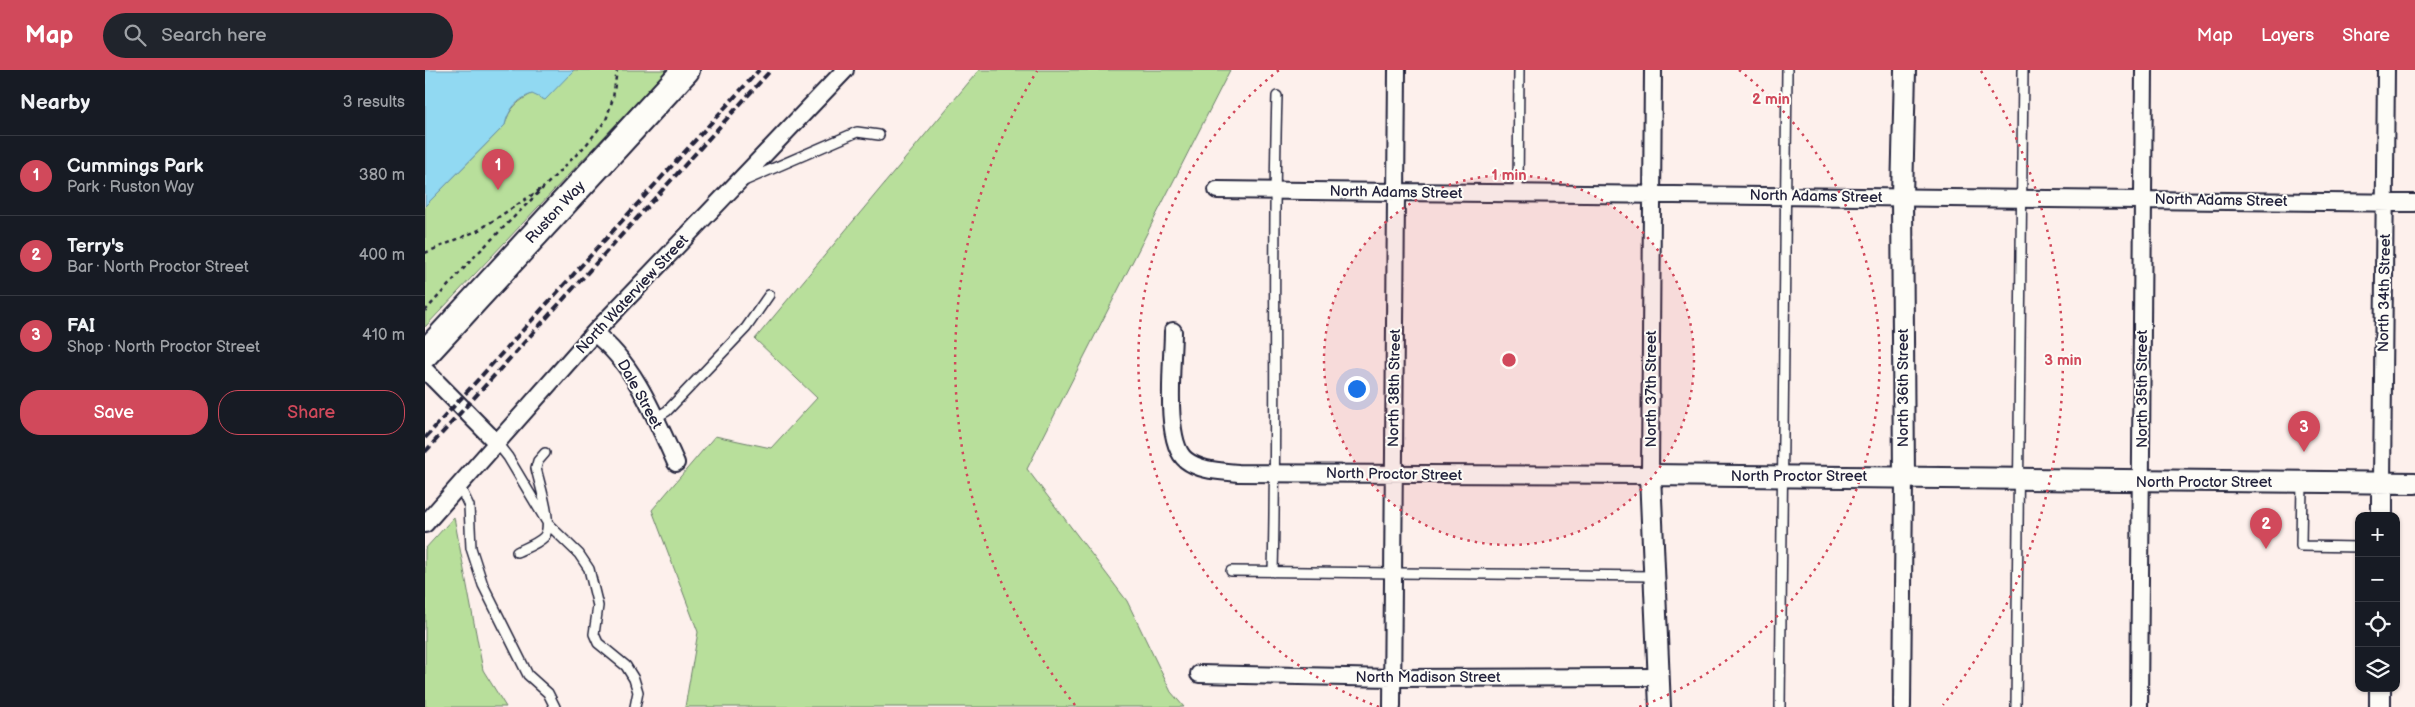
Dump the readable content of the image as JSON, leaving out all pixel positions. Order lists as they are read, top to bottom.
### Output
{
  "streets": {
    "main road": ["Ruston Way"],
    "street": [
      "North Adams Street",
      "North 34th Street",
      "North Waterview Street",
      "North 38th Street",
      "North 36th Street",
      "North 37th Street",
      "North 35th Street",
      "Dale Street",
      "North Proctor Street",
      "North Madison Street"
    ]
  },
  "crossings": [
    ["North Adams Street", "North 34th Street"],
    ["North Adams Street", "North 38th Street"],
    ["North Adams Street", "North 36th Street"],
    ["North Adams Street", "North 37th Street"],
    ["North Adams Street", "North 35th Street"],
    ["North 34th Street", "North Proctor Street"],
    ["North Waterview Street", "Dale Street"],
    ["North 38th Street", "North Proctor Street"],
    ["North 38th Street", "North Madison Street"],
    ["North 36th Street", "North Proctor Street"],
    ["North 37th Street", "North Proctor Street"],
    ["North 37th Street", "North Madison Street"],
    ["North 35th Street", "North Proctor Street"]
  ],
  "page": {
    "header": "Map",
    "search": "Search here",
    "nav": ["Map", "Layers", "Share"],
    "heading": ["Nearby", "3 results"],
    "list": [
      {
        "mark": "1",
        "name": "Cummings Park",
        "note": "Park · Ruston Way",
        "value": "380 m"
      },
      {
        "mark": "2",
        "name": "Terry's",
        "note": "Bar · North Proctor Street",
        "value": "400 m"
      },
      {
        "mark": "3",
        "name": "FAI",
        "note": "Shop · North Proctor Street",
        "value": "410 m"
      }
    ],
    "pins": ["1", "3", "2"],
    "buttons": ["Save", "Share"],
    "map_buttons": ["+", "−"]
  },
  "rings": ["2 min", "1 min", "3 min"]
}
